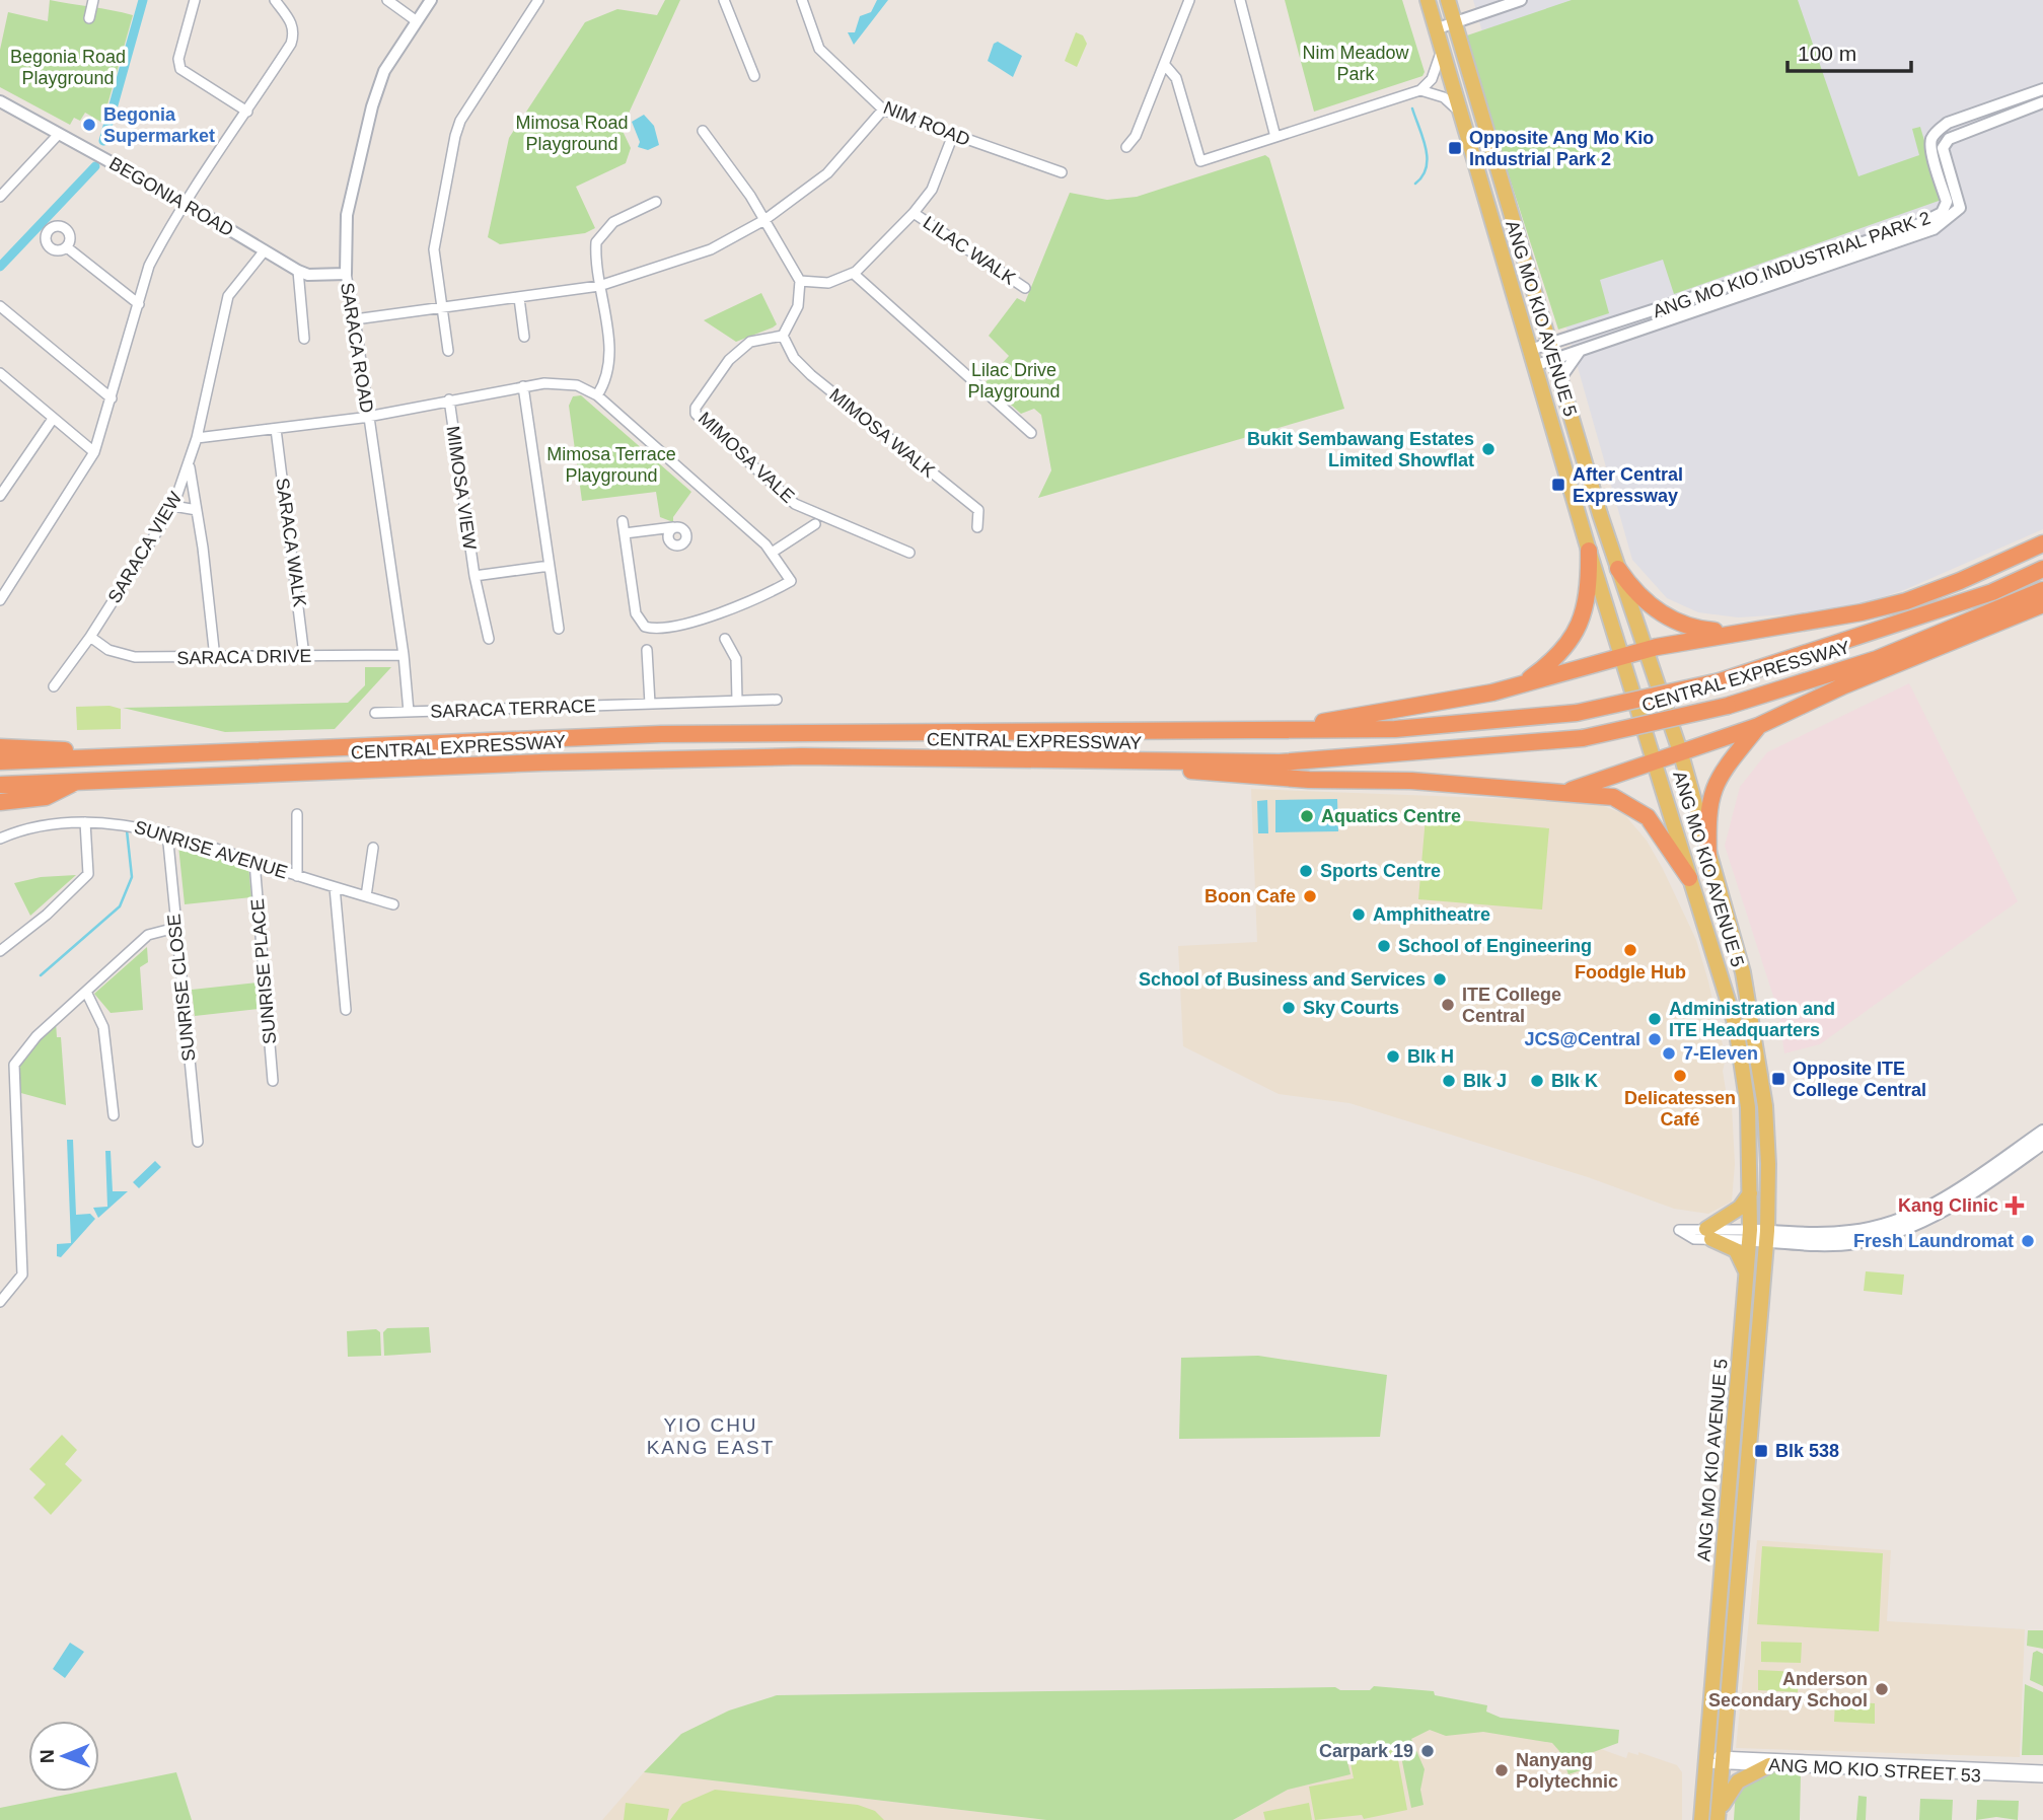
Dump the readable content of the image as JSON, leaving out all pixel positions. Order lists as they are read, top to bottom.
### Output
{
  "streets": {
    "highway": ["CENTRAL EXPRESSWAY"],
    "main road": ["ANG MO KIO AVENUE 5"],
    "street": [
      "NIM ROAD",
      "BEGONIA ROAD",
      "LILAC WALK",
      "ANG MO KIO INDUSTRIAL PARK 2",
      "SARACA ROAD",
      "MIMOSA WALK",
      "MIMOSA VALE",
      "MIMOSA VIEW",
      "SARACA WALK",
      "SARACA VIEW",
      "SARACA DRIVE",
      "SARACA TERRACE",
      "SUNRISE AVENUE",
      "SUNRISE PLACE",
      "SUNRISE CLOSE",
      "ANG MO KIO STREET 53"
    ]
  },
  "crossings": [
    ["BEGONIA ROAD", "SARACA ROAD"],
    ["BEGONIA ROAD", "SARACA VIEW"],
    ["ANG MO KIO INDUSTRIAL PARK 2", "ANG MO KIO AVENUE 5"],
    ["ANG MO KIO AVENUE 5", "ANG MO KIO STREET 53"],
    ["SARACA ROAD", "SARACA DRIVE"],
    ["SARACA ROAD", "SARACA TERRACE"],
    ["MIMOSA WALK", "MIMOSA VALE"],
    ["SARACA WALK", "SARACA DRIVE"],
    ["SARACA VIEW", "SARACA DRIVE"],
    ["SUNRISE AVENUE", "SUNRISE PLACE"],
    ["SUNRISE AVENUE", "SUNRISE CLOSE"]
  ],
  "districts": ["YIO CHU KANG EAST"],
  "parks": [
    "Nim Meadow Park",
    "Begonia Road Playground",
    "Mimosa Road Playground",
    "Lilac Drive Playground",
    "Mimosa Terrace Playground"
  ],
  "places": {
    "other": [
      "Begonia Supermarket",
      "Bukit Sembawang Estates Limited Showflat",
      "Aquatics Centre",
      "Sports Centre",
      "Boon Cafe",
      "Amphitheatre",
      "School of Engineering",
      "Foodgle Hub",
      "School of Business and Services",
      "ITE College Central",
      "Sky Courts",
      "Administration and ITE Headquarters",
      "JCS@Central",
      "7-Eleven",
      "Blk H",
      "Delicatessen Café",
      "Blk J",
      "Blk K",
      "Fresh Laundromat",
      "Anderson Secondary School",
      "Carpark 19",
      "Nanyang Polytechnic"
    ],
    "transit": [
      "Opposite Ang Mo Kio Industrial Park 2",
      "After Central Expressway",
      "Opposite ITE College Central",
      "Blk 538"
    ],
    "health": ["Kang Clinic"]
  },
  "scale_bar": "100 m",
  "north": "left"
}
